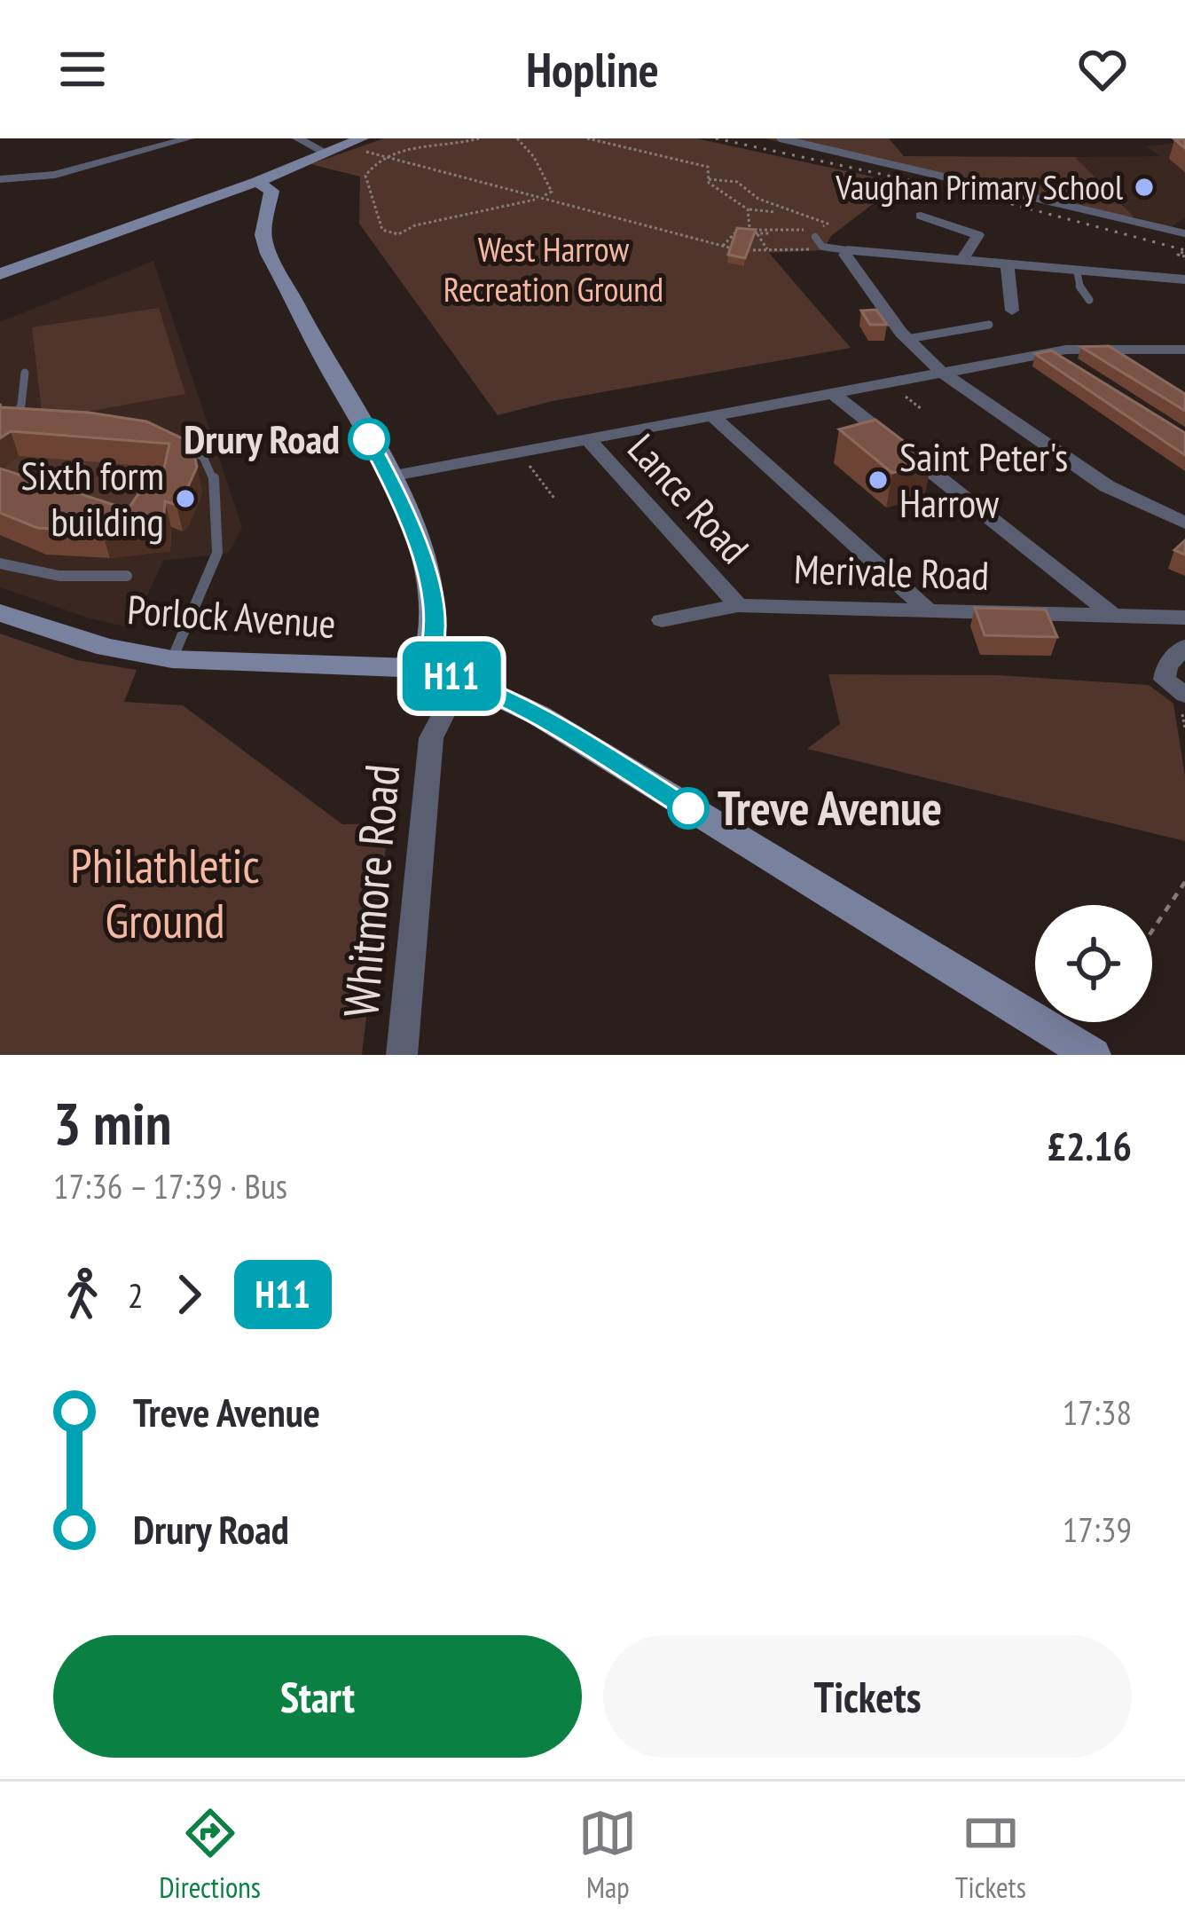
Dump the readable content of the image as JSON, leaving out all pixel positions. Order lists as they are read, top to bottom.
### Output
{
  "streets": {
    "street": [
      "Lance Road",
      "Merivale Road",
      "Porlock Avenue",
      "Whitmore Road"
    ]
  },
  "crossings": [
    ["Lance Road", "Merivale Road"],
    ["Porlock Avenue", "Whitmore Road"]
  ],
  "parks": ["West Harrow Recreation Ground", "Philathletic Ground"],
  "places": [
    "Vaughan Primary School",
    "Drury Road",
    "Saint Peter's Harrow",
    "Sixth form building",
    "Treve Avenue"
  ],
  "lines": ["bus line H11"],
  "page": {
    "header": "Hopline",
    "on_map": "H11",
    "heading": ["3 min", "17:36 – 17:39 · Bus", "£2.16"],
    "legs": ["2", "H11"],
    "list": [
      {
        "name": "Treve Avenue",
        "value": "17:38"
      },
      {
        "name": "Drury Road",
        "value": "17:39"
      }
    ],
    "buttons": ["Start", "Tickets"],
    "tabs": ["Directions", "Map", "Tickets"]
  }
}
